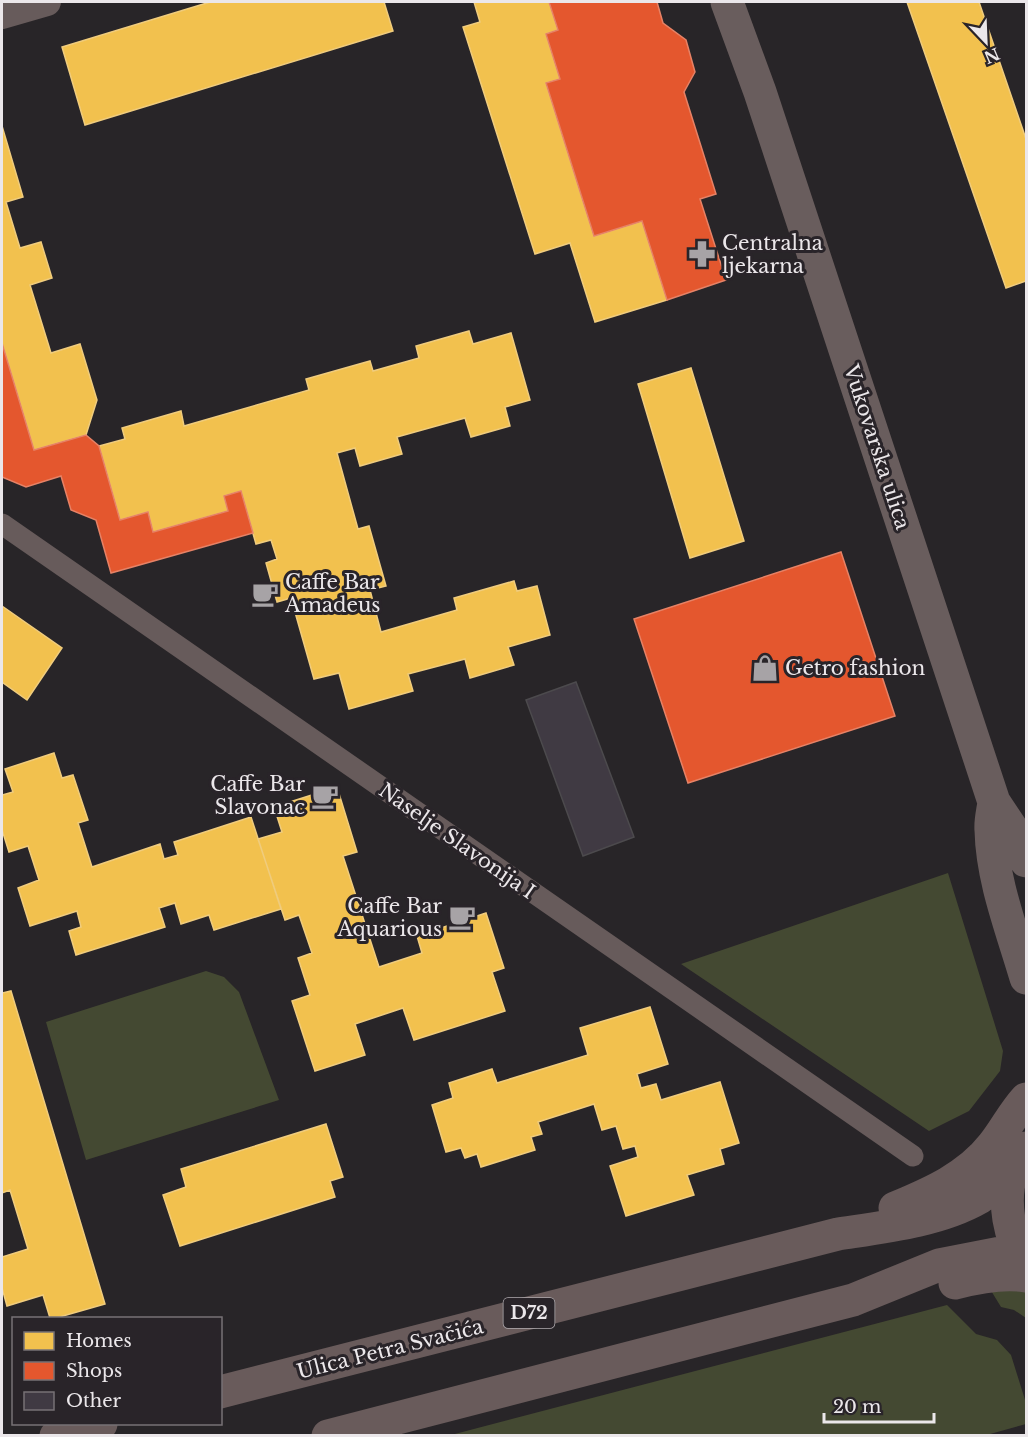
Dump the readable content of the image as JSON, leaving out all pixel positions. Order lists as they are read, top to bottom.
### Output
{
  "streets": {
    "main road": ["Vukovarska ulica", "D72", "Ulica Petra Svačića"],
    "street": ["Naselje Slavonija I"]
  },
  "crossings": [
    ["D72", "Ulica Petra Svačića"]
  ],
  "places": {
    "pharmacy": ["Centralna ljekarna"],
    "cafe": ["Caffe Bar Amadeus", "Caffe Bar Slavonac", "Caffe Bar Aquarious"],
    "shop": ["Getro fashion"]
  },
  "legend": ["Homes", "Shops", "Other"],
  "scale_bar": "20 m",
  "north": "bottom right"
}
